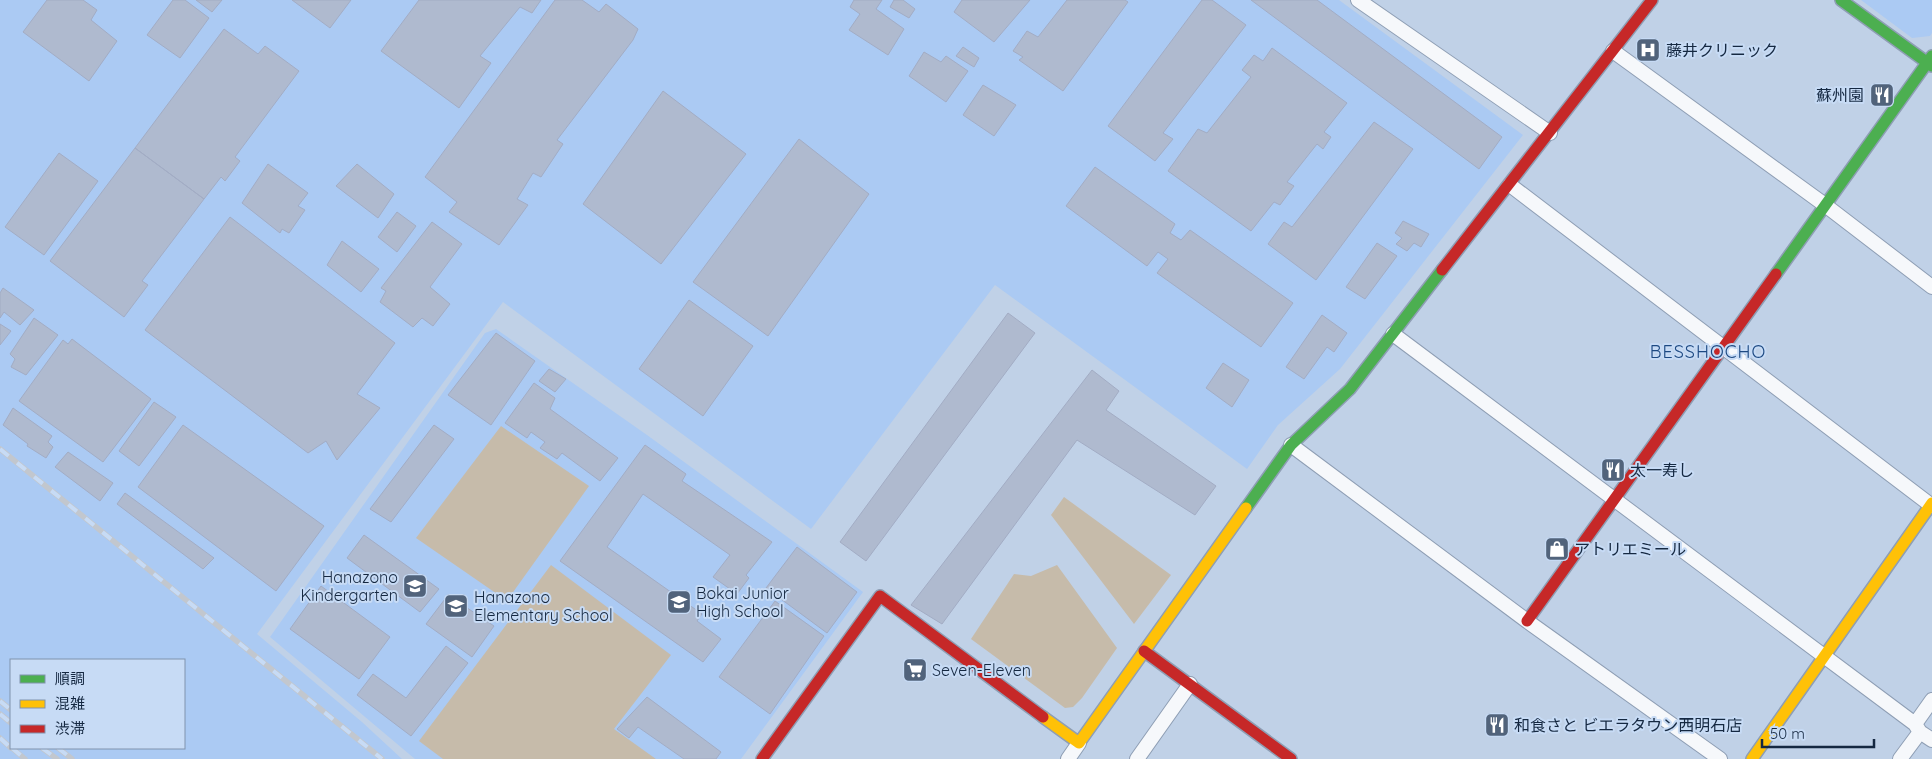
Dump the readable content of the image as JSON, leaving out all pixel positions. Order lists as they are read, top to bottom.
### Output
{
  "districts": ["BESSHOCHO"],
  "places": {
    "hospital": ["藤井クリニック"],
    "restaurant": ["蘇州園", "太一寿し", "和食さと ビエラタウン西明石店"],
    "shop": ["アトリエミール"],
    "school or university": ["Hanazono Kindergarten", "Bokai Junior High School", "Hanazono Elementary School"],
    "supermarket": ["Seven-Eleven"]
  },
  "legend": ["順調", "混雑", "渋滞"],
  "scale_bar": "50 m"
}
